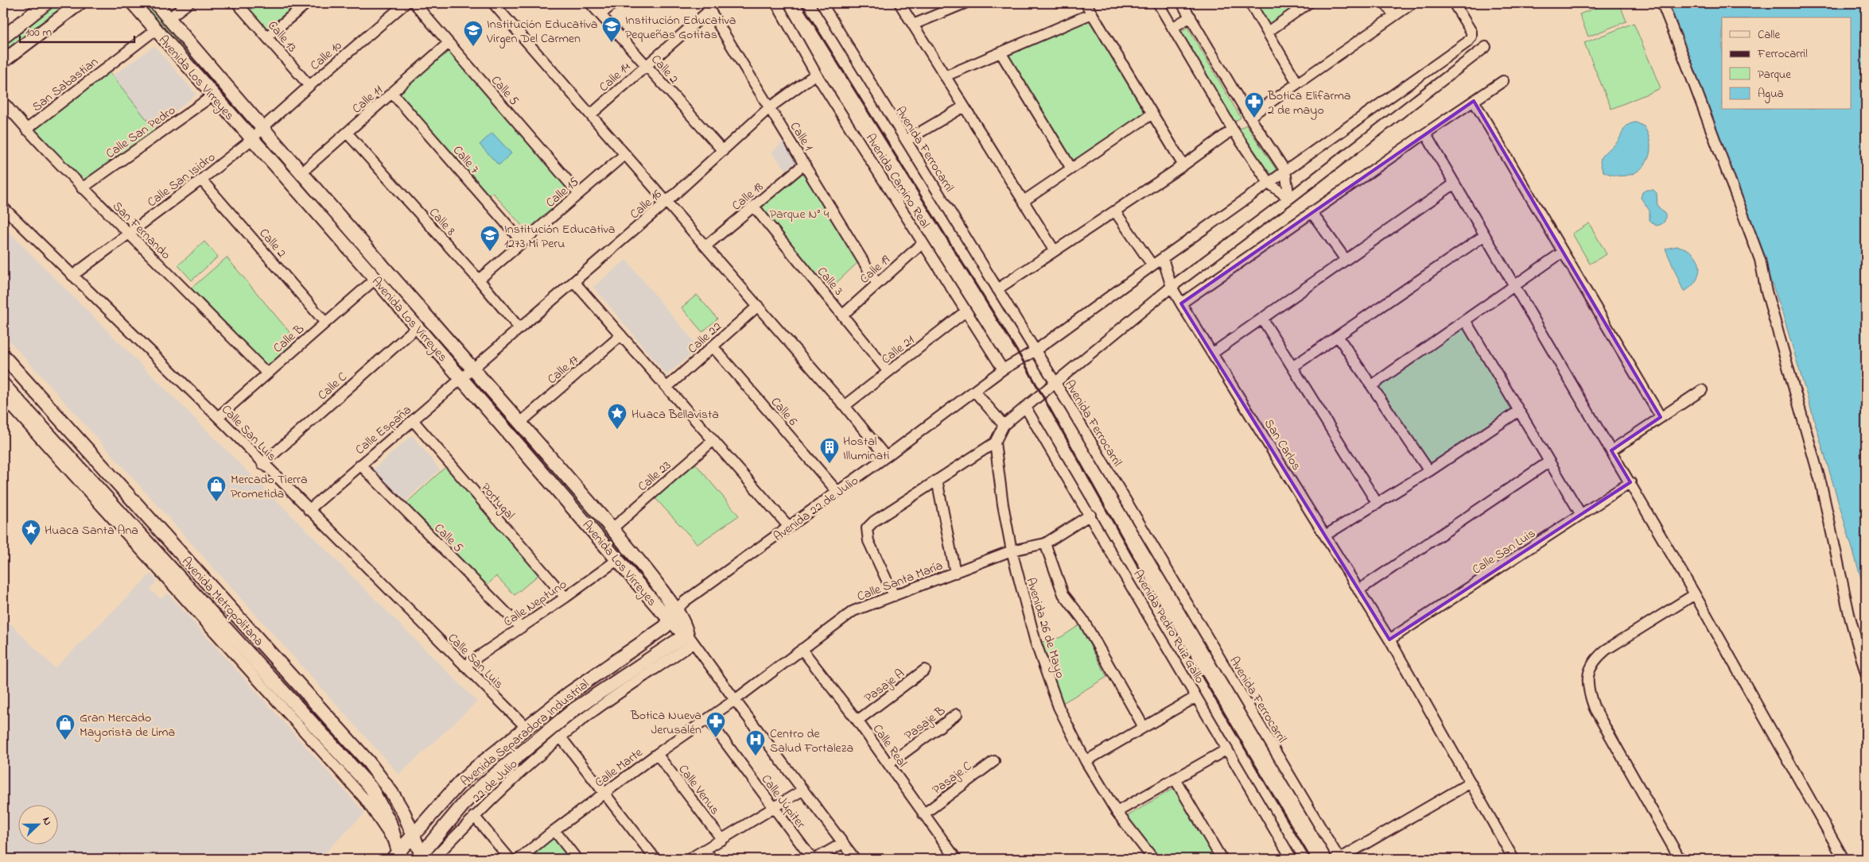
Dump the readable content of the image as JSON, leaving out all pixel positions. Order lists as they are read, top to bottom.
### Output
{
  "streets": {
    "main road": ["Avenida Los Virreyes", "Avenida Metropolitana", "Avenida Separadora Industrial"],
    "street": [
      "Calle 13",
      "Calle 10",
      "Calle 2",
      "Calle 14",
      "San Sabastian",
      "Calle 5",
      "Calle 11",
      "Calle San Pedro",
      "Calle 1",
      "Avenida Ferrocarril",
      "Calle 7",
      "Calle San Isidro",
      "Avenida Camino Real",
      "Calle 15",
      "Calle 18",
      "Calle 16",
      "Calle 8",
      "San Fernando",
      "Calle 19",
      "Calle 3",
      "Calle 22",
      "Calle B",
      "Calle 21",
      "Calle 17",
      "Calle C",
      "Calle 6",
      "Calle España",
      "Calle San Luis",
      "San Carlos",
      "Calle 23",
      "Portugal",
      "Avenida 22 de Julio",
      "Calle Santa María",
      "Calle Neptuno",
      "Avenida Pedro Ruiz Gallo",
      "Avenida 26 de Mayo",
      "Pasaje A",
      "Pasaje B",
      "Calle Real",
      "Calle Marte",
      "Pasaje C",
      "22 de Julio",
      "Calle Venus",
      "Calle Júpiter"
    ]
  },
  "crossings": [
    ["Calle 13", "Calle 10"],
    ["Calle 10", "Avenida Los Virreyes"],
    ["Calle 10", "Calle San Isidro"],
    ["Calle 2", "Calle 14"],
    ["Calle 2", "Calle San Isidro"],
    ["Calle 2", "Calle 16"],
    ["Calle 2", "Calle B"],
    ["Calle 14", "Calle 1"],
    ["Avenida Los Virreyes", "San Sabastian"],
    ["Avenida Los Virreyes", "Calle 11"],
    ["Avenida Los Virreyes", "Calle San Pedro"],
    ["Avenida Los Virreyes", "Calle San Isidro"],
    ["Avenida Los Virreyes", "Calle 16"],
    ["Avenida Los Virreyes", "Calle B"],
    ["Avenida Los Virreyes", "Calle 17"],
    ["Avenida Los Virreyes", "Calle C"],
    ["Avenida Los Virreyes", "Calle España"],
    ["Avenida Los Virreyes", "Calle 23"],
    ["Avenida Los Virreyes", "Avenida 22 de Julio"],
    ["Avenida Los Virreyes", "Calle Santa María"],
    ["Avenida Los Virreyes", "Calle Neptuno"],
    ["Avenida Los Virreyes", "Avenida Separadora Industrial"],
    ["Avenida Los Virreyes", "Calle Marte"],
    ["Avenida Los Virreyes", "22 de Julio"],
    ["San Sabastian", "San Fernando"],
    ["Calle 5", "Calle 11"],
    ["Calle 5", "Calle 15"],
    ["Calle 5", "Calle España"],
    ["Calle 5", "Calle Neptuno"],
    ["Calle 11", "Calle 7"],
    ["Calle 11", "Calle 8"],
    ["Calle San Pedro", "San Fernando"],
    ["Calle 1", "Calle 18"],
    ["Calle 1", "Calle 16"],
    ["Calle 1", "Calle 19"],
    ["Avenida Ferrocarril", "Avenida 22 de Julio"],
    ["Calle 7", "Calle 15"],
    ["Calle San Isidro", "San Fernando"],
    ["Calle San Isidro", "Calle San Luis"],
    ["Avenida Camino Real", "Calle 16"],
    ["Avenida Camino Real", "Calle 19"],
    ["Avenida Camino Real", "Calle 21"],
    ["Avenida Camino Real", "Avenida 22 de Julio"],
    ["Calle 15", "Calle 8"],
    ["Calle 18", "Calle 3"],
    ["Calle 16", "Calle 8"],
    ["Calle 16", "Calle España"],
    ["San Fernando", "Calle B"],
    ["Calle 19", "Calle 3"],
    ["Calle 3", "Calle 21"],
    ["Calle 22", "Calle 6"],
    ["Calle B", "Calle San Luis"],
    ["Calle C", "Calle San Luis"],
    ["Calle 6", "Avenida 22 de Julio"],
    ["Calle España", "Calle San Luis"],
    ["Calle España", "Portugal"],
    ["Calle San Luis", "San Carlos"],
    ["Calle San Luis", "Calle Neptuno"],
    ["Calle San Luis", "Avenida Separadora Industrial"],
    ["San Carlos", "Avenida 22 de Julio"],
    ["Portugal", "Calle Neptuno"],
    ["Avenida 22 de Julio", "Avenida Separadora Industrial"],
    ["Calle Santa María", "Avenida Pedro Ruiz Gallo"],
    ["Calle Santa María", "Avenida 26 de Mayo"],
    ["Calle Santa María", "Calle Real"],
    ["Calle Santa María", "Calle Marte"],
    ["Avenida Metropolitana", "Avenida Separadora Industrial"],
    ["Avenida Metropolitana", "22 de Julio"],
    ["Pasaje A", "Calle Real"],
    ["Pasaje B", "Calle Real"],
    ["Avenida Separadora Industrial", "22 de Julio"],
    ["Calle Real", "Pasaje C"],
    ["Calle Marte", "Calle Venus"],
    ["Calle Marte", "Calle Júpiter"]
  ],
  "parks": ["Parque N° 4"],
  "places": {
    "school or university": ["Institución Educativa Pequeñas Gotitas", "Institución Educativa Virgen Del Carmen", "Institución Educativa 1273 Mi Peru"],
    "pharmacy": ["Botica Elifarma 2 de mayo", "Botica Nueva Jerusalén"],
    "place": ["Huaca Bellavista", "Huaca Santa Ana"],
    "building": ["Hostal Illuminati"],
    "shop": ["Mercado Tierra Prometida", "Gran Mercado Mayorista de Lima"],
    "hospital": ["Centro de Salud Fortaleza"]
  },
  "legend": [
    "Calle",
    "Ferrocarril",
    "Parque",
    "Agua"
  ],
  "scale_bar": "100 m",
  "north": "right"
}
